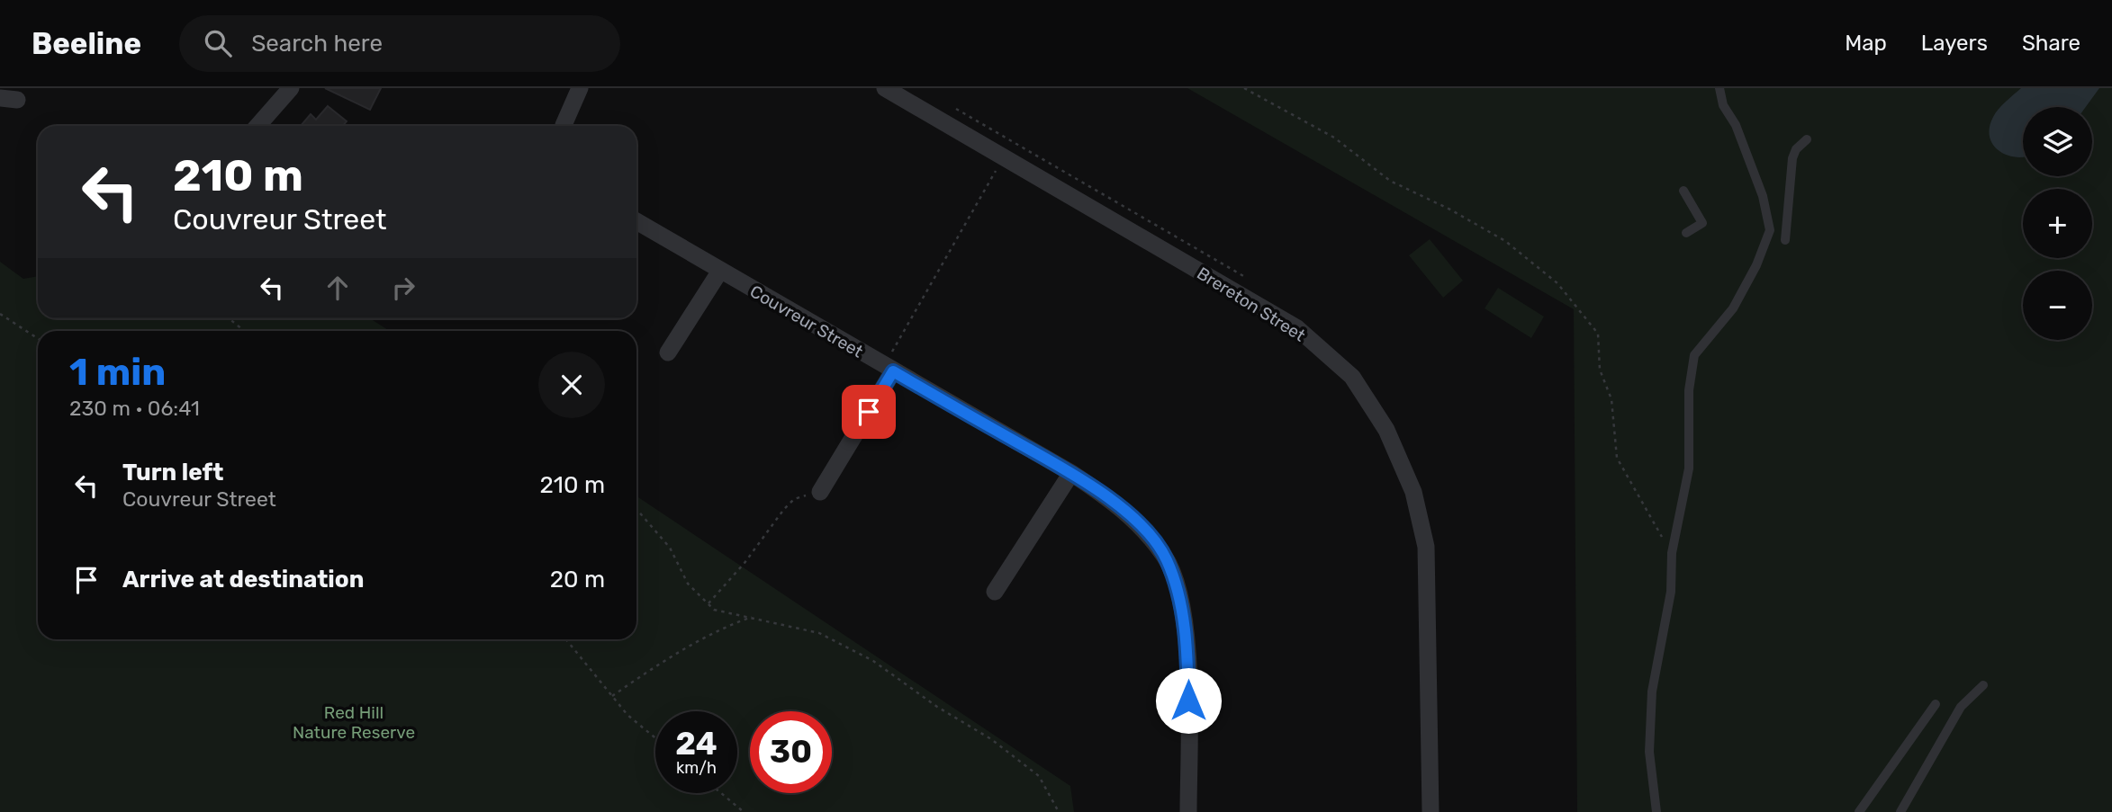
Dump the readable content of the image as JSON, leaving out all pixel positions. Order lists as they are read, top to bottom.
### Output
{
  "streets": {
    "street": ["Brereton Street", "Couvreur Street"]
  },
  "parks": ["Red Hill Nature Reserve"],
  "page": {
    "header": "Beeline",
    "search": "Search here",
    "nav": ["Map", "Layers", "Share"],
    "map_buttons": ["+", "−"],
    "turn": ["210 m", "Couvreur Street"],
    "heading": ["1 min", "230 m · 06:41"],
    "list": [
      {
        "name": "Turn left",
        "note": "Couvreur Street",
        "value": "210 m"
      },
      {
        "name": "Arrive at destination",
        "value": "20 m"
      }
    ],
    "speed": "24 km/h",
    "limit": "30"
  }
}
